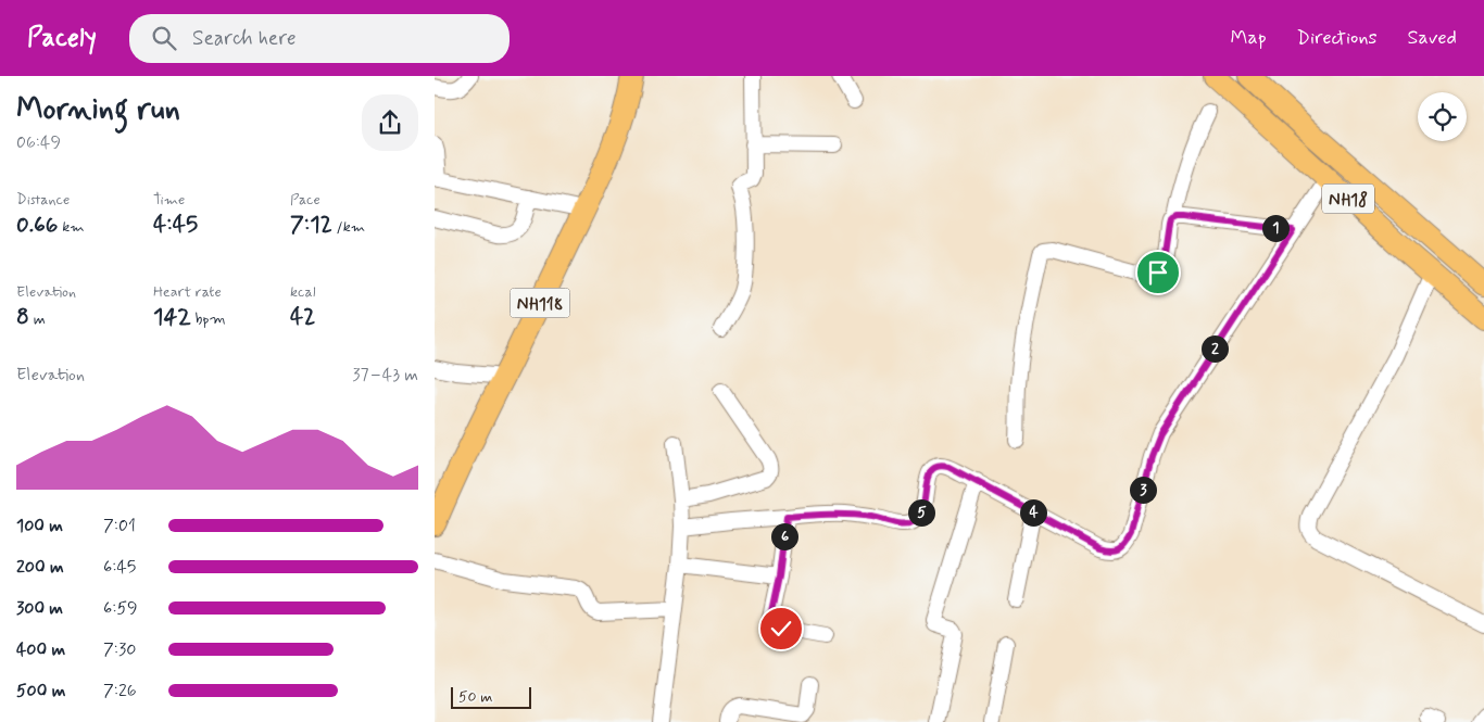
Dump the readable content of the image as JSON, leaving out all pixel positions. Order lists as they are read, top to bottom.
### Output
{
  "streets": {
    "highway": ["NH18", "NH118"]
  },
  "scale_bar": "50 m",
  "page": {
    "header": "Pacely",
    "search": "Search here",
    "nav": ["Map", "Directions", "Saved"],
    "heading": ["Morning run", "06:49"],
    "stats": [
      ["Distance", "0.66 km"],
      ["Time", "4:45"],
      ["Pace", "7:12 /km"],
      ["Elevation", "8 m"],
      ["Heart rate", "142 bpm"],
      ["kcal", "42"]
    ],
    "pins": [
      "1",
      "2",
      "3",
      "4",
      "5",
      "6"
    ],
    "chart": ["Elevation", "37–43 m"],
    "list": [
      {
        "name": "100 m",
        "note": "7:01"
      },
      {
        "name": "200 m",
        "note": "6:45"
      },
      {
        "name": "300 m",
        "note": "6:59"
      },
      {
        "name": "400 m",
        "note": "7:30"
      },
      {
        "name": "500 m",
        "note": "7:26"
      }
    ],
    "scale": "50 m"
  }
}
